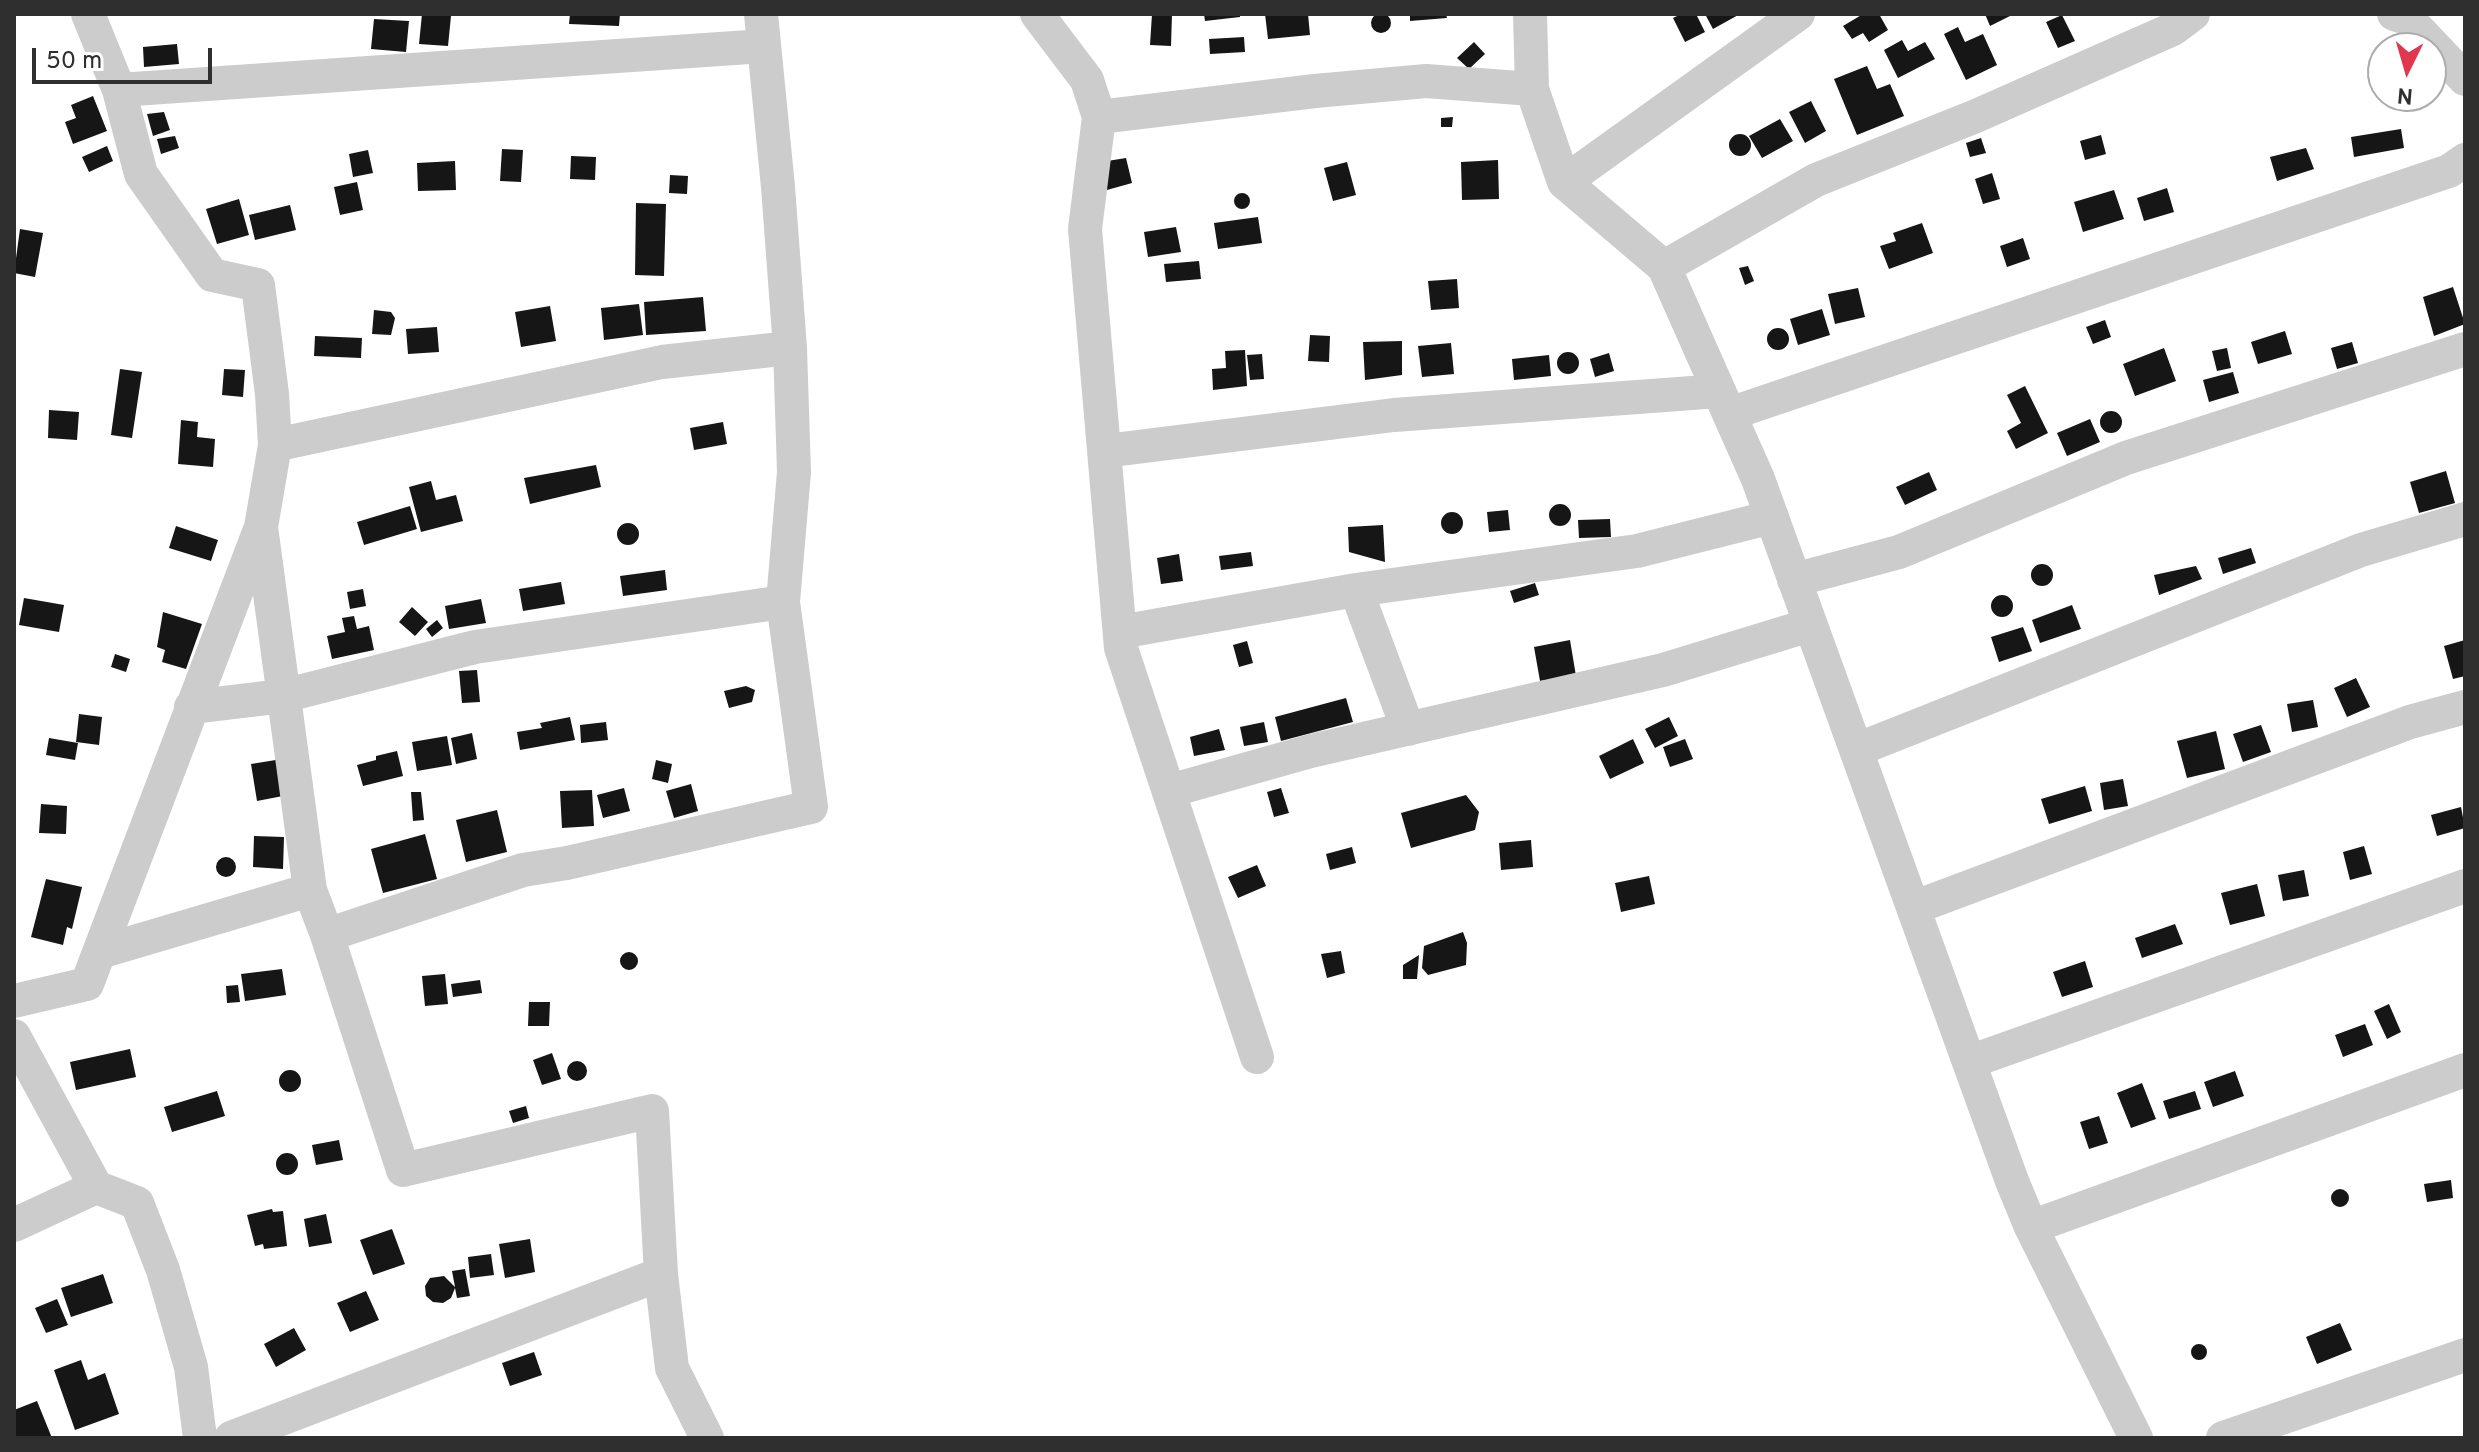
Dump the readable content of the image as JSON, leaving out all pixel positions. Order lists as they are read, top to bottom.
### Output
{
  "scale_bar": "50 m",
  "north": "bottom"
}
